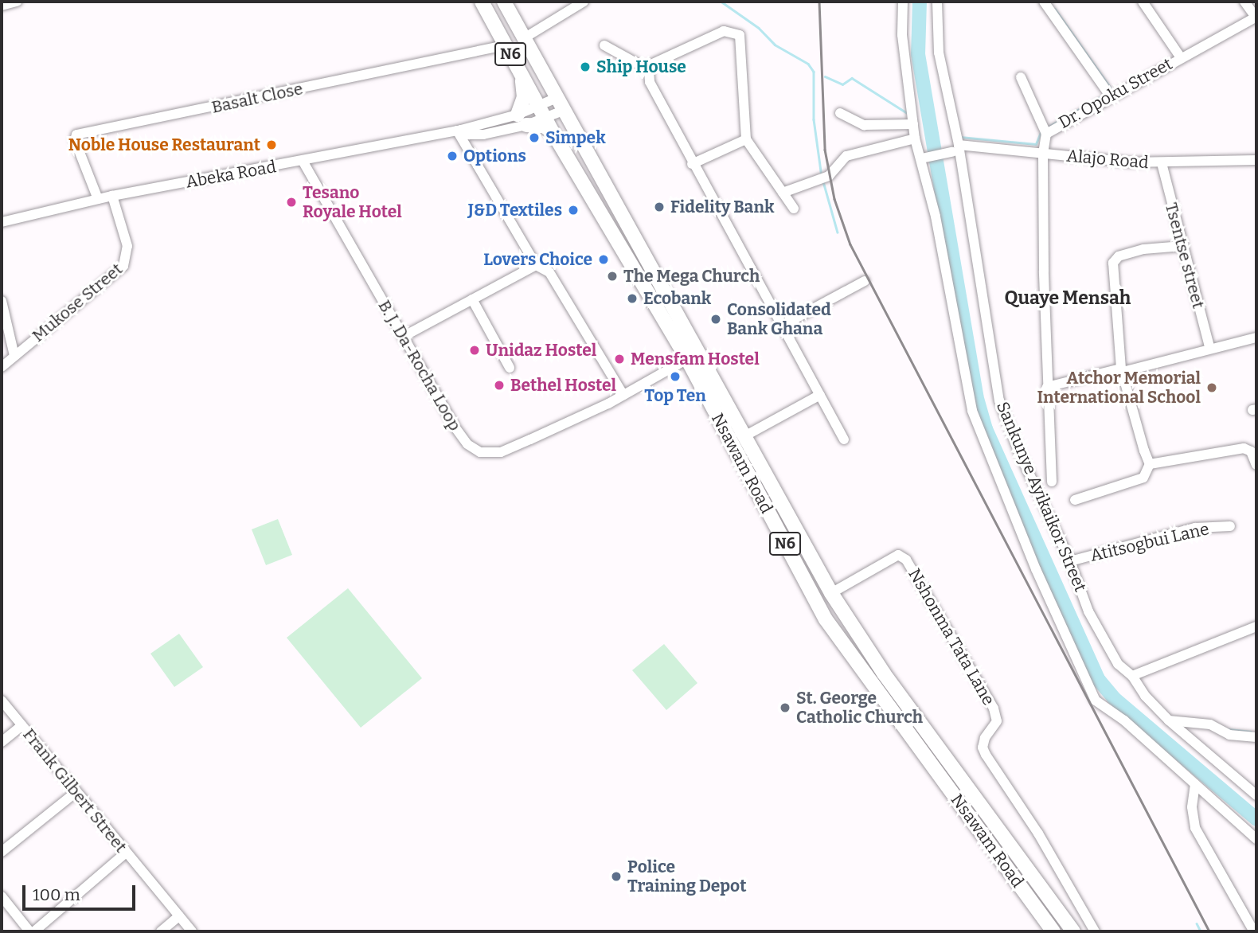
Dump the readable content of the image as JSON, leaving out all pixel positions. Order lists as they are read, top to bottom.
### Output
{
  "streets": {
    "highway": ["N6", "Nsawam Road"],
    "street": [
      "Dr. Opoku Street",
      "Basalt Close",
      "Alajo Road",
      "Abeka Road",
      "Tsentse street",
      "Mukose Street",
      "B. J. Da-Rocha Loop",
      "Sankunye Ayikaikor Street",
      "Atitsogbui Lane",
      "Nshonma Tata Lane",
      "Frank Gilbert Street"
    ]
  },
  "crossings": [
    ["Dr. Opoku Street", "Alajo Road"],
    ["Basalt Close", "Abeka Road"],
    ["Basalt Close", "Nsawam Road"],
    ["Alajo Road", "Tsentse street"],
    ["Alajo Road", "Sankunye Ayikaikor Street"],
    ["Abeka Road", "Mukose Street"],
    ["Abeka Road", "B. J. Da-Rocha Loop"],
    ["Abeka Road", "Nsawam Road"],
    ["B. J. Da-Rocha Loop", "Nsawam Road"],
    ["Nsawam Road", "Nshonma Tata Lane"],
    ["Sankunye Ayikaikor Street", "Atitsogbui Lane"]
  ],
  "districts": ["Quaye Mensah"],
  "places": [
    "Ship House",
    "Simpek",
    "Noble House Restaurant",
    "Options",
    "Tesano Royale Hotel",
    "Fidelity Bank",
    "J&D Textiles",
    "Lovers Choice",
    "The Mega Church",
    "Ecobank",
    "Consolidated Bank Ghana",
    "Unidaz Hostel",
    "Mensfam Hostel",
    "Top Ten",
    "Bethel Hostel",
    "Atchor Memorial International School",
    "St. George Catholic Church",
    "Police Training Depot"
  ],
  "scale_bar": "100 m"
}
